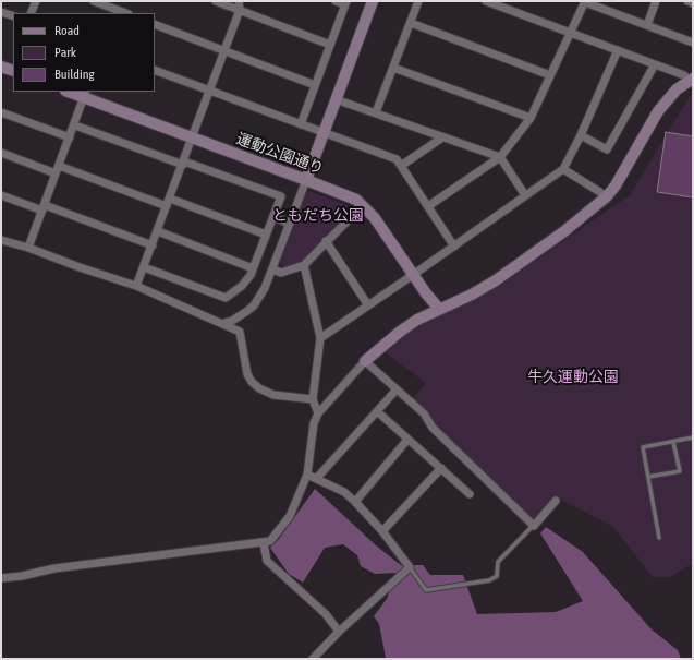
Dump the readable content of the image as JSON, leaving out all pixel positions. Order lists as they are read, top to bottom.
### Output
{
  "streets": {
    "street": ["運動公園通り"]
  },
  "parks": ["ともだち公園", "牛久運動公園"],
  "legend": ["Road", "Park", "Building"]
}
